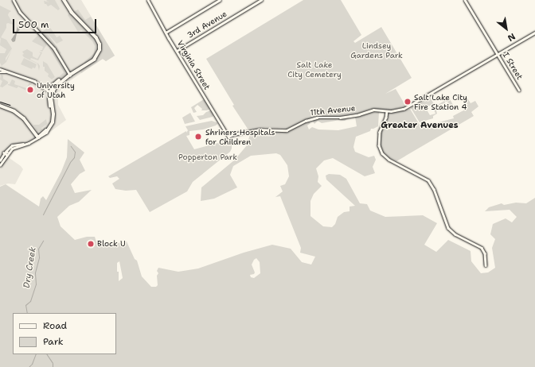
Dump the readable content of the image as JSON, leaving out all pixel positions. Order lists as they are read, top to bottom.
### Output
{
  "streets": {
    "street": [
      "3rd Avenue",
      "Virginia Street",
      "I Street",
      "11th Avenue"
    ]
  },
  "crossings": [
    ["3rd Avenue", "Virginia Street"],
    ["Virginia Street", "11th Avenue"],
    ["I Street", "11th Avenue"]
  ],
  "districts": ["Greater Avenues"],
  "water": ["Dry Creek"],
  "parks": ["Lindsey Gardens Park", "Salt Lake City Cemetery", "Popperton Park"],
  "places": [
    "University of Utah",
    "Salt Lake City Fire Station 4",
    "Shriners Hospitals for Children",
    "Block U"
  ],
  "legend": ["Road", "Park"],
  "scale_bar": "500 m",
  "north": "bottom right"
}
